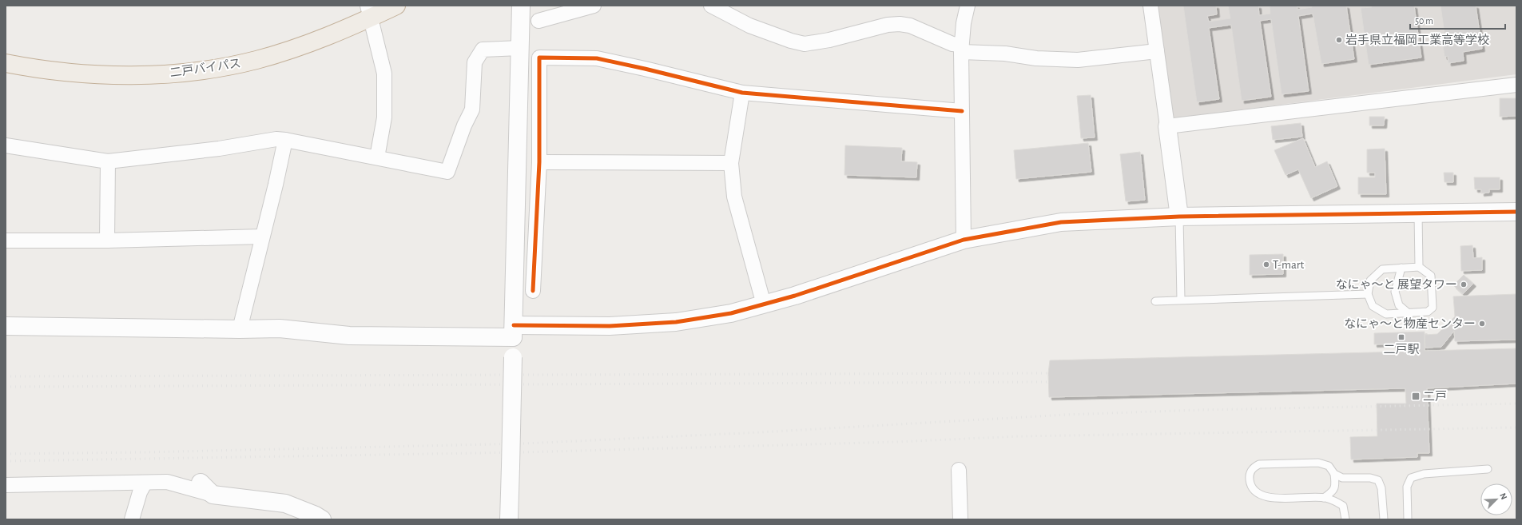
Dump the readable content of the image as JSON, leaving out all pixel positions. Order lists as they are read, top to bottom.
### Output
{
  "streets": {
    "highway": ["二戸バイパス"]
  },
  "places": {
    "other": [
      "岩手県立福岡工業高等学校",
      "T-mart",
      "なにゃ～と 展望タワー",
      "なにゃ～と物産センター"
    ],
    "transit": ["二戸駅", "二戸"]
  },
  "scale_bar": "50 m",
  "north": "top right"
}
